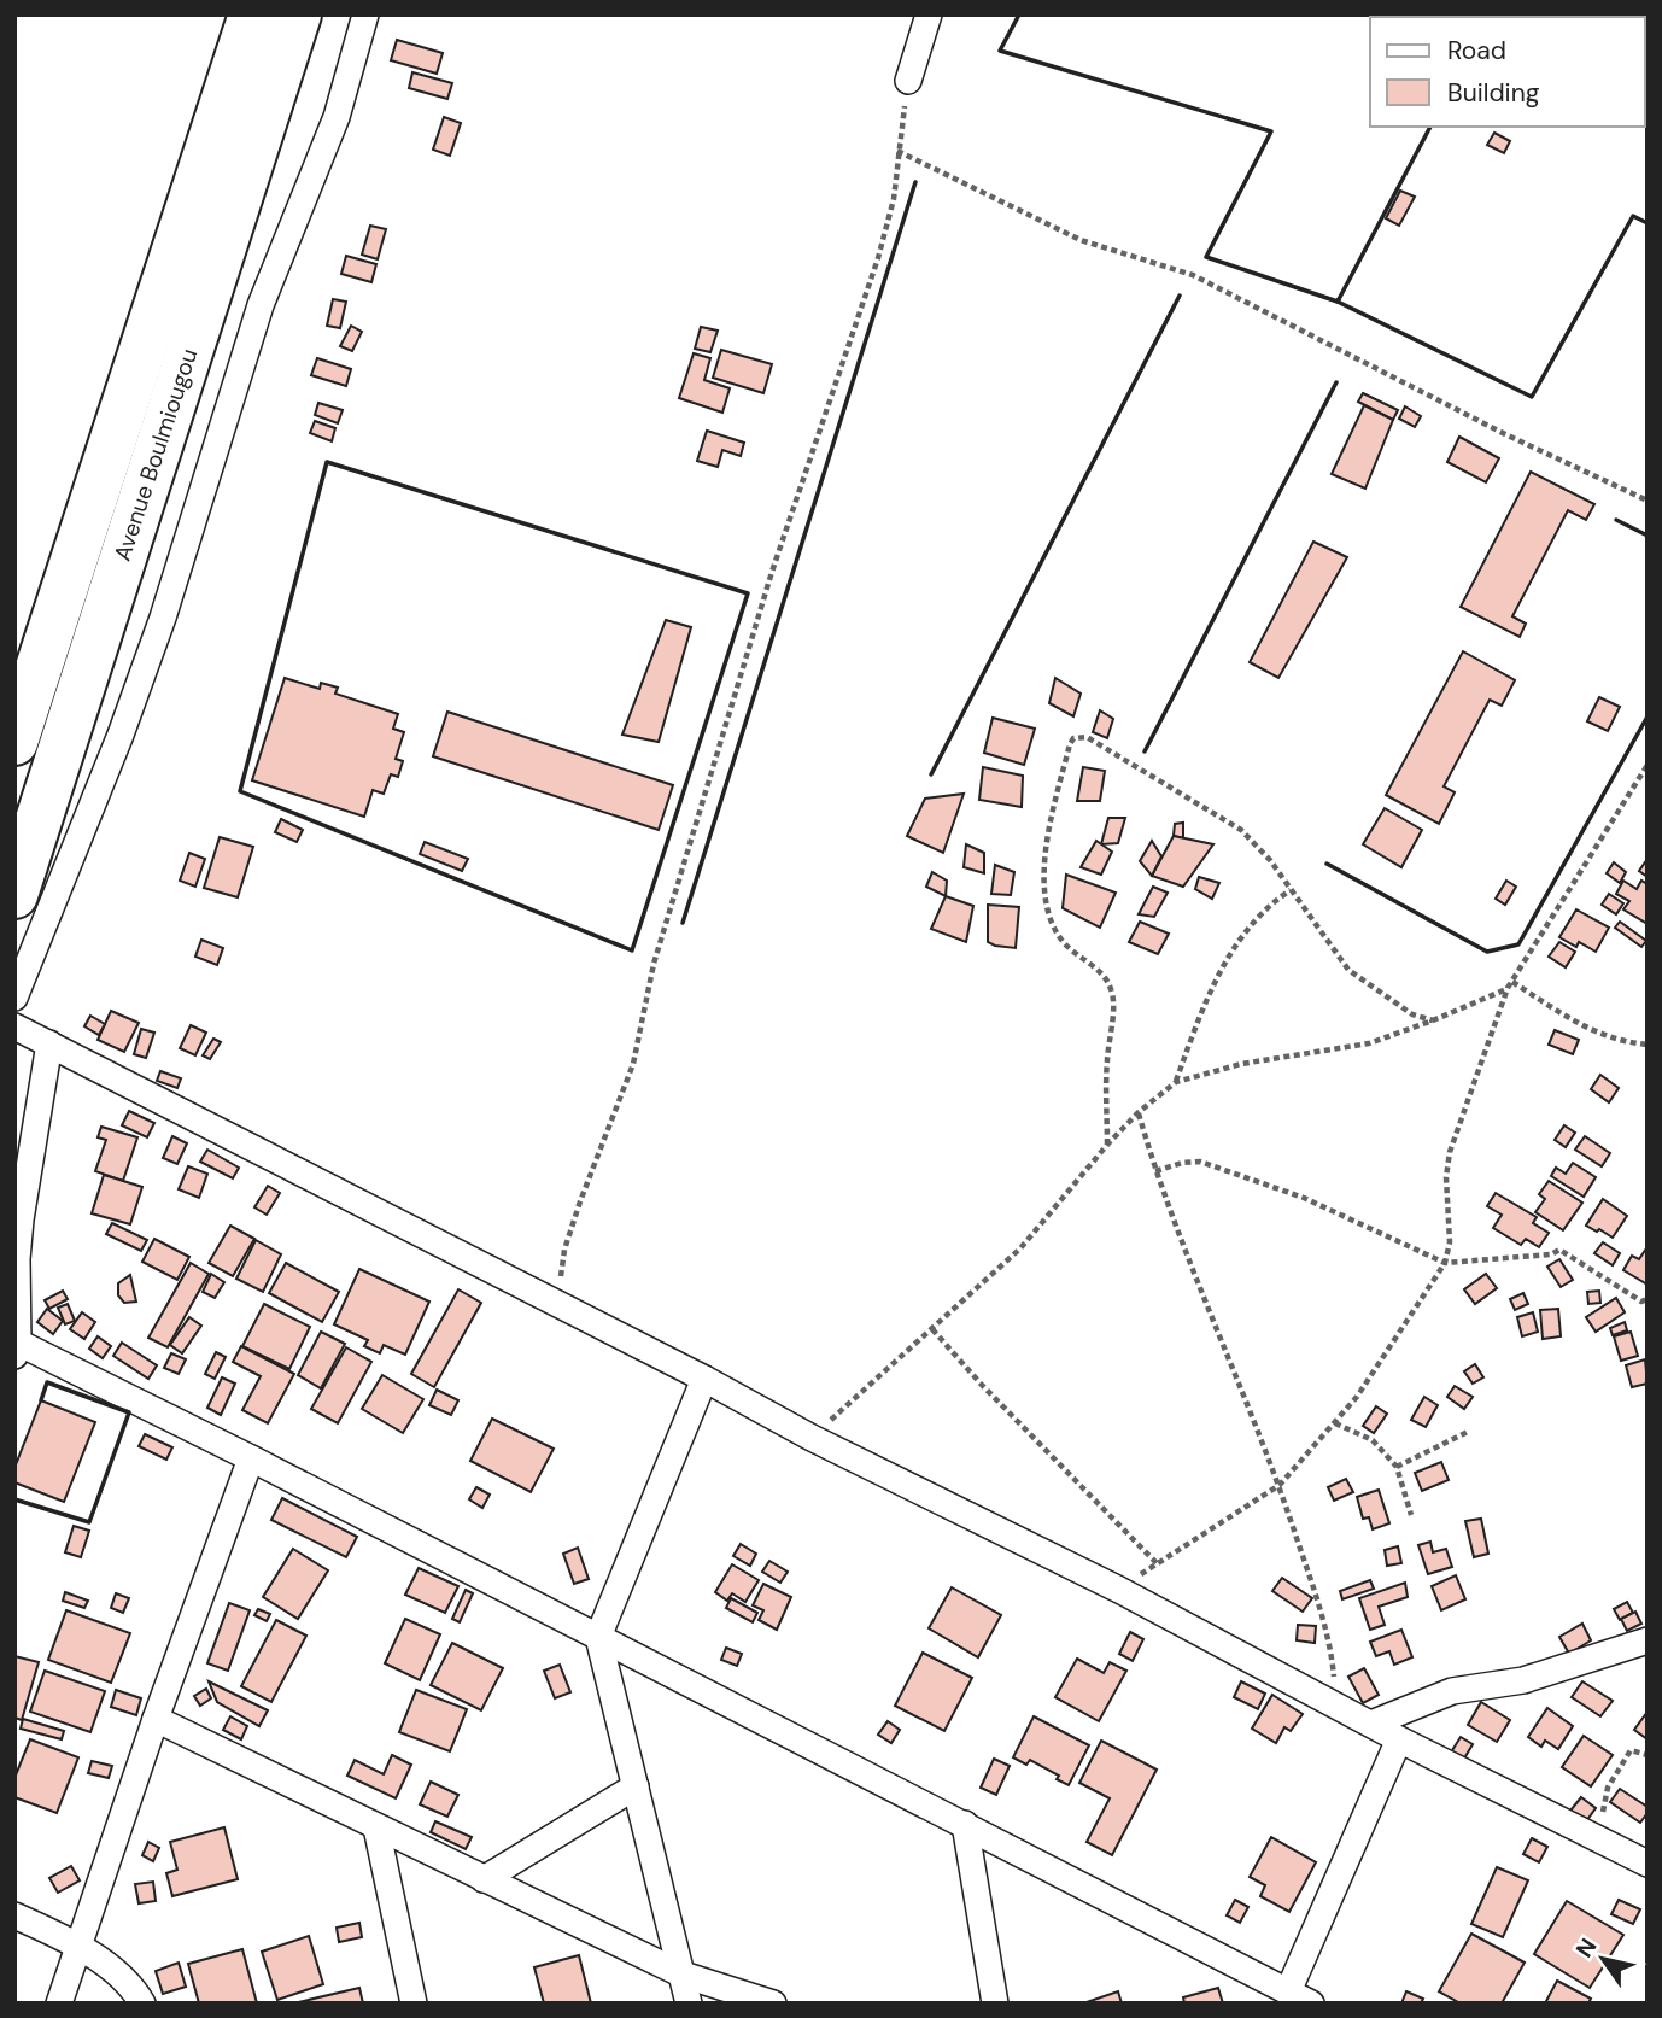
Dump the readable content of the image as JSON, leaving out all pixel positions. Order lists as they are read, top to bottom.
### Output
{
  "streets": {
    "highway": ["Avenue Boulmiougou"]
  },
  "legend": ["Road", "Building"],
  "north": "top left"
}
